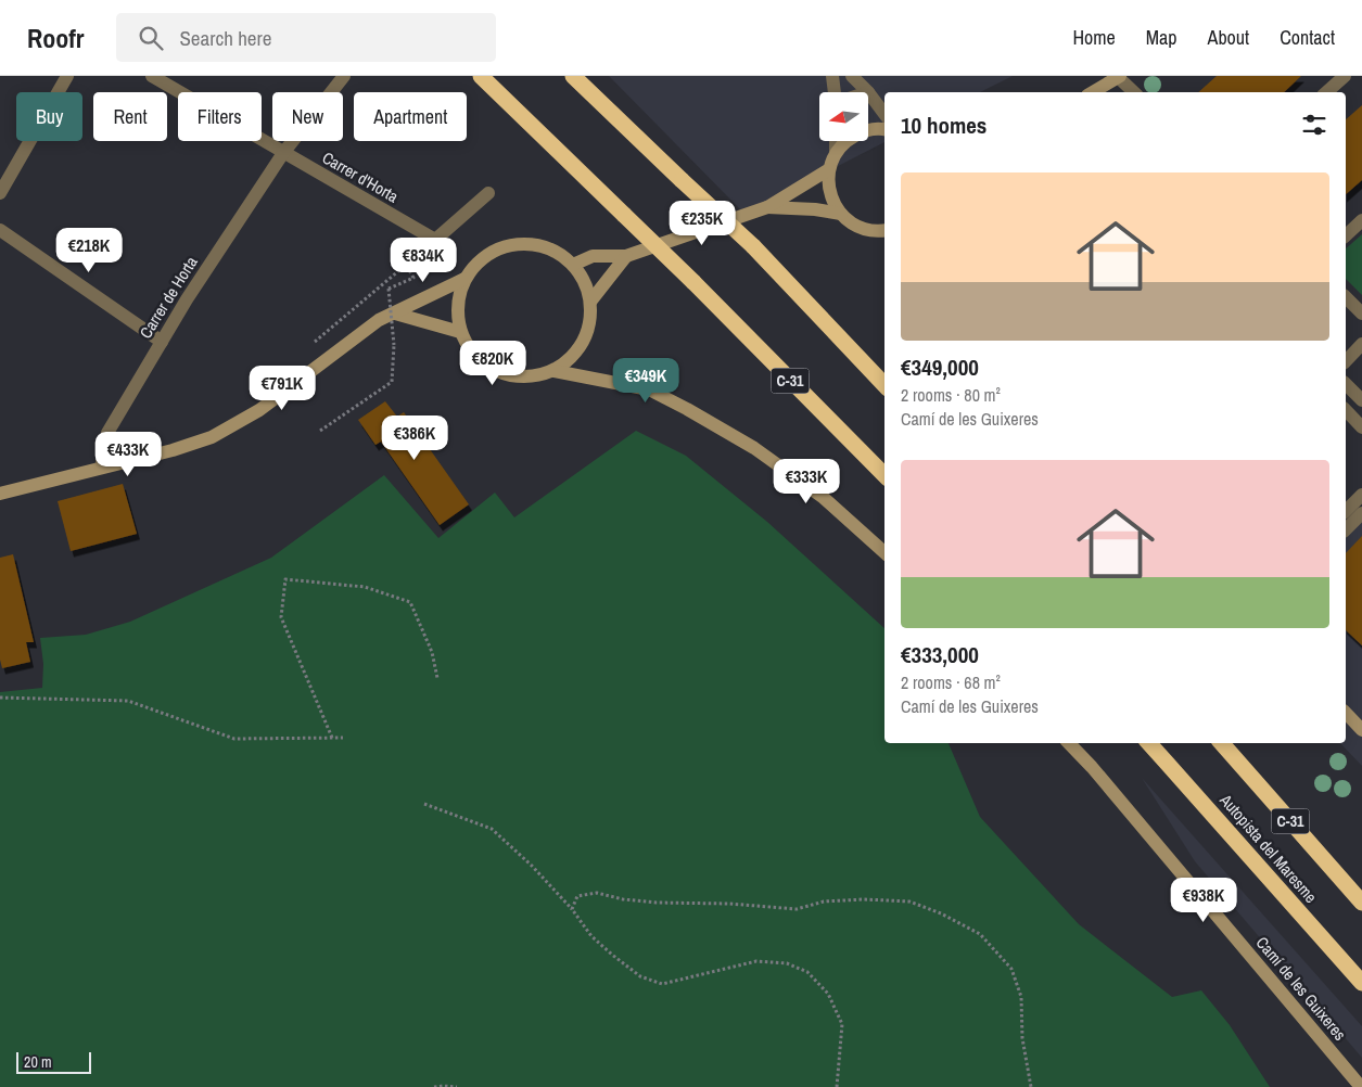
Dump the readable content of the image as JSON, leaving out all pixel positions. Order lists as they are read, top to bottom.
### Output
{
  "streets": {
    "highway": ["C-31", "Autopista del Maresme"],
    "street": ["Carrer d'Horta", "Carrer de Horta", "Camí de les Guixeres"]
  },
  "crossings": [
    ["Carrer d'Horta", "Carrer de Horta"]
  ],
  "scale_bar": "20 m",
  "north": "left",
  "page": {
    "header": "Roofr",
    "search": "Search here",
    "nav": [
      "Home",
      "Map",
      "About",
      "Contact"
    ],
    "chip": [
      "Buy",
      "Rent",
      "Filters",
      "New",
      "Apartment"
    ],
    "heading": "10 homes",
    "list": [
      {
        "name": "€349,000",
        "note": "2 rooms · 80 m² · Camí de les Guixeres"
      },
      {
        "name": "€333,000",
        "note": "2 rooms · 68 m² · Camí de les Guixeres"
      }
    ],
    "price": [
      "€235K",
      "€218K",
      "€834K",
      "€820K",
      "€349K",
      "€791K",
      "€386K",
      "€433K",
      "€333K",
      "€938K"
    ],
    "scale": "20 m"
  }
}
